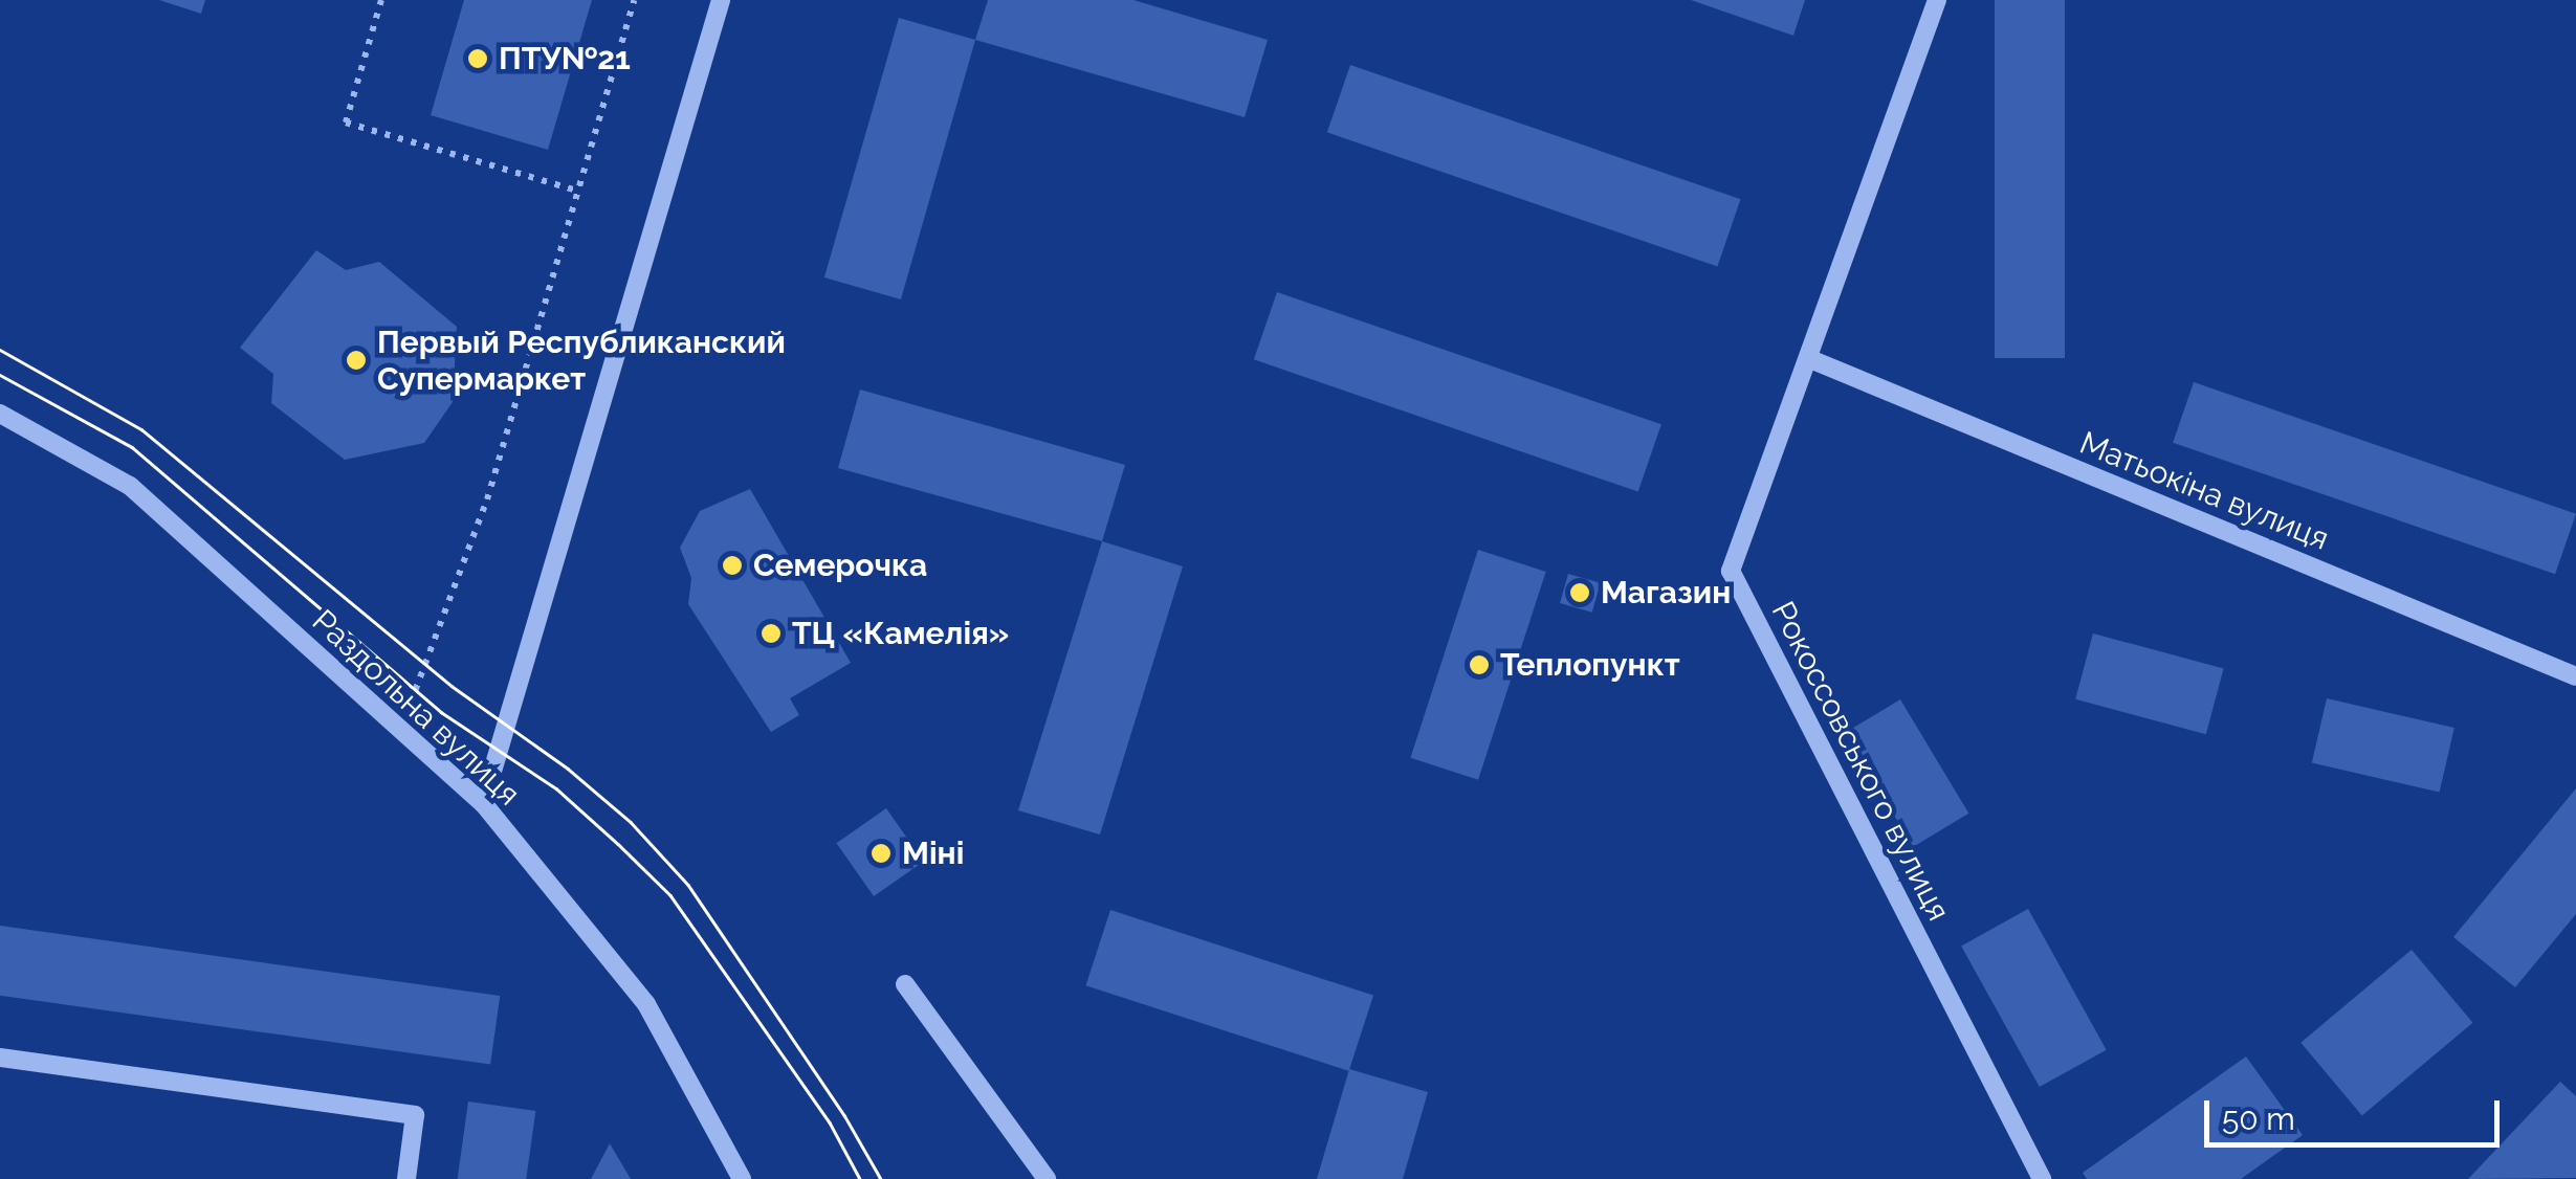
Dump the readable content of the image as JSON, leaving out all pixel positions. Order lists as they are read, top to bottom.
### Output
{
  "streets": {
    "street": ["Матьокіна вулиця", "Раздольна вулиця", "Рокоссовського вулиця"]
  },
  "crossings": [
    ["Матьокіна вулиця", "Рокоссовського вулиця"]
  ],
  "places": [
    "ПТУ№21",
    "Первый Республиканский Супермаркет",
    "Семерочка",
    "Магазин",
    "ТЦ «Камелія»",
    "Теплопункт",
    "Міні"
  ],
  "scale_bar": "50 m"
}
